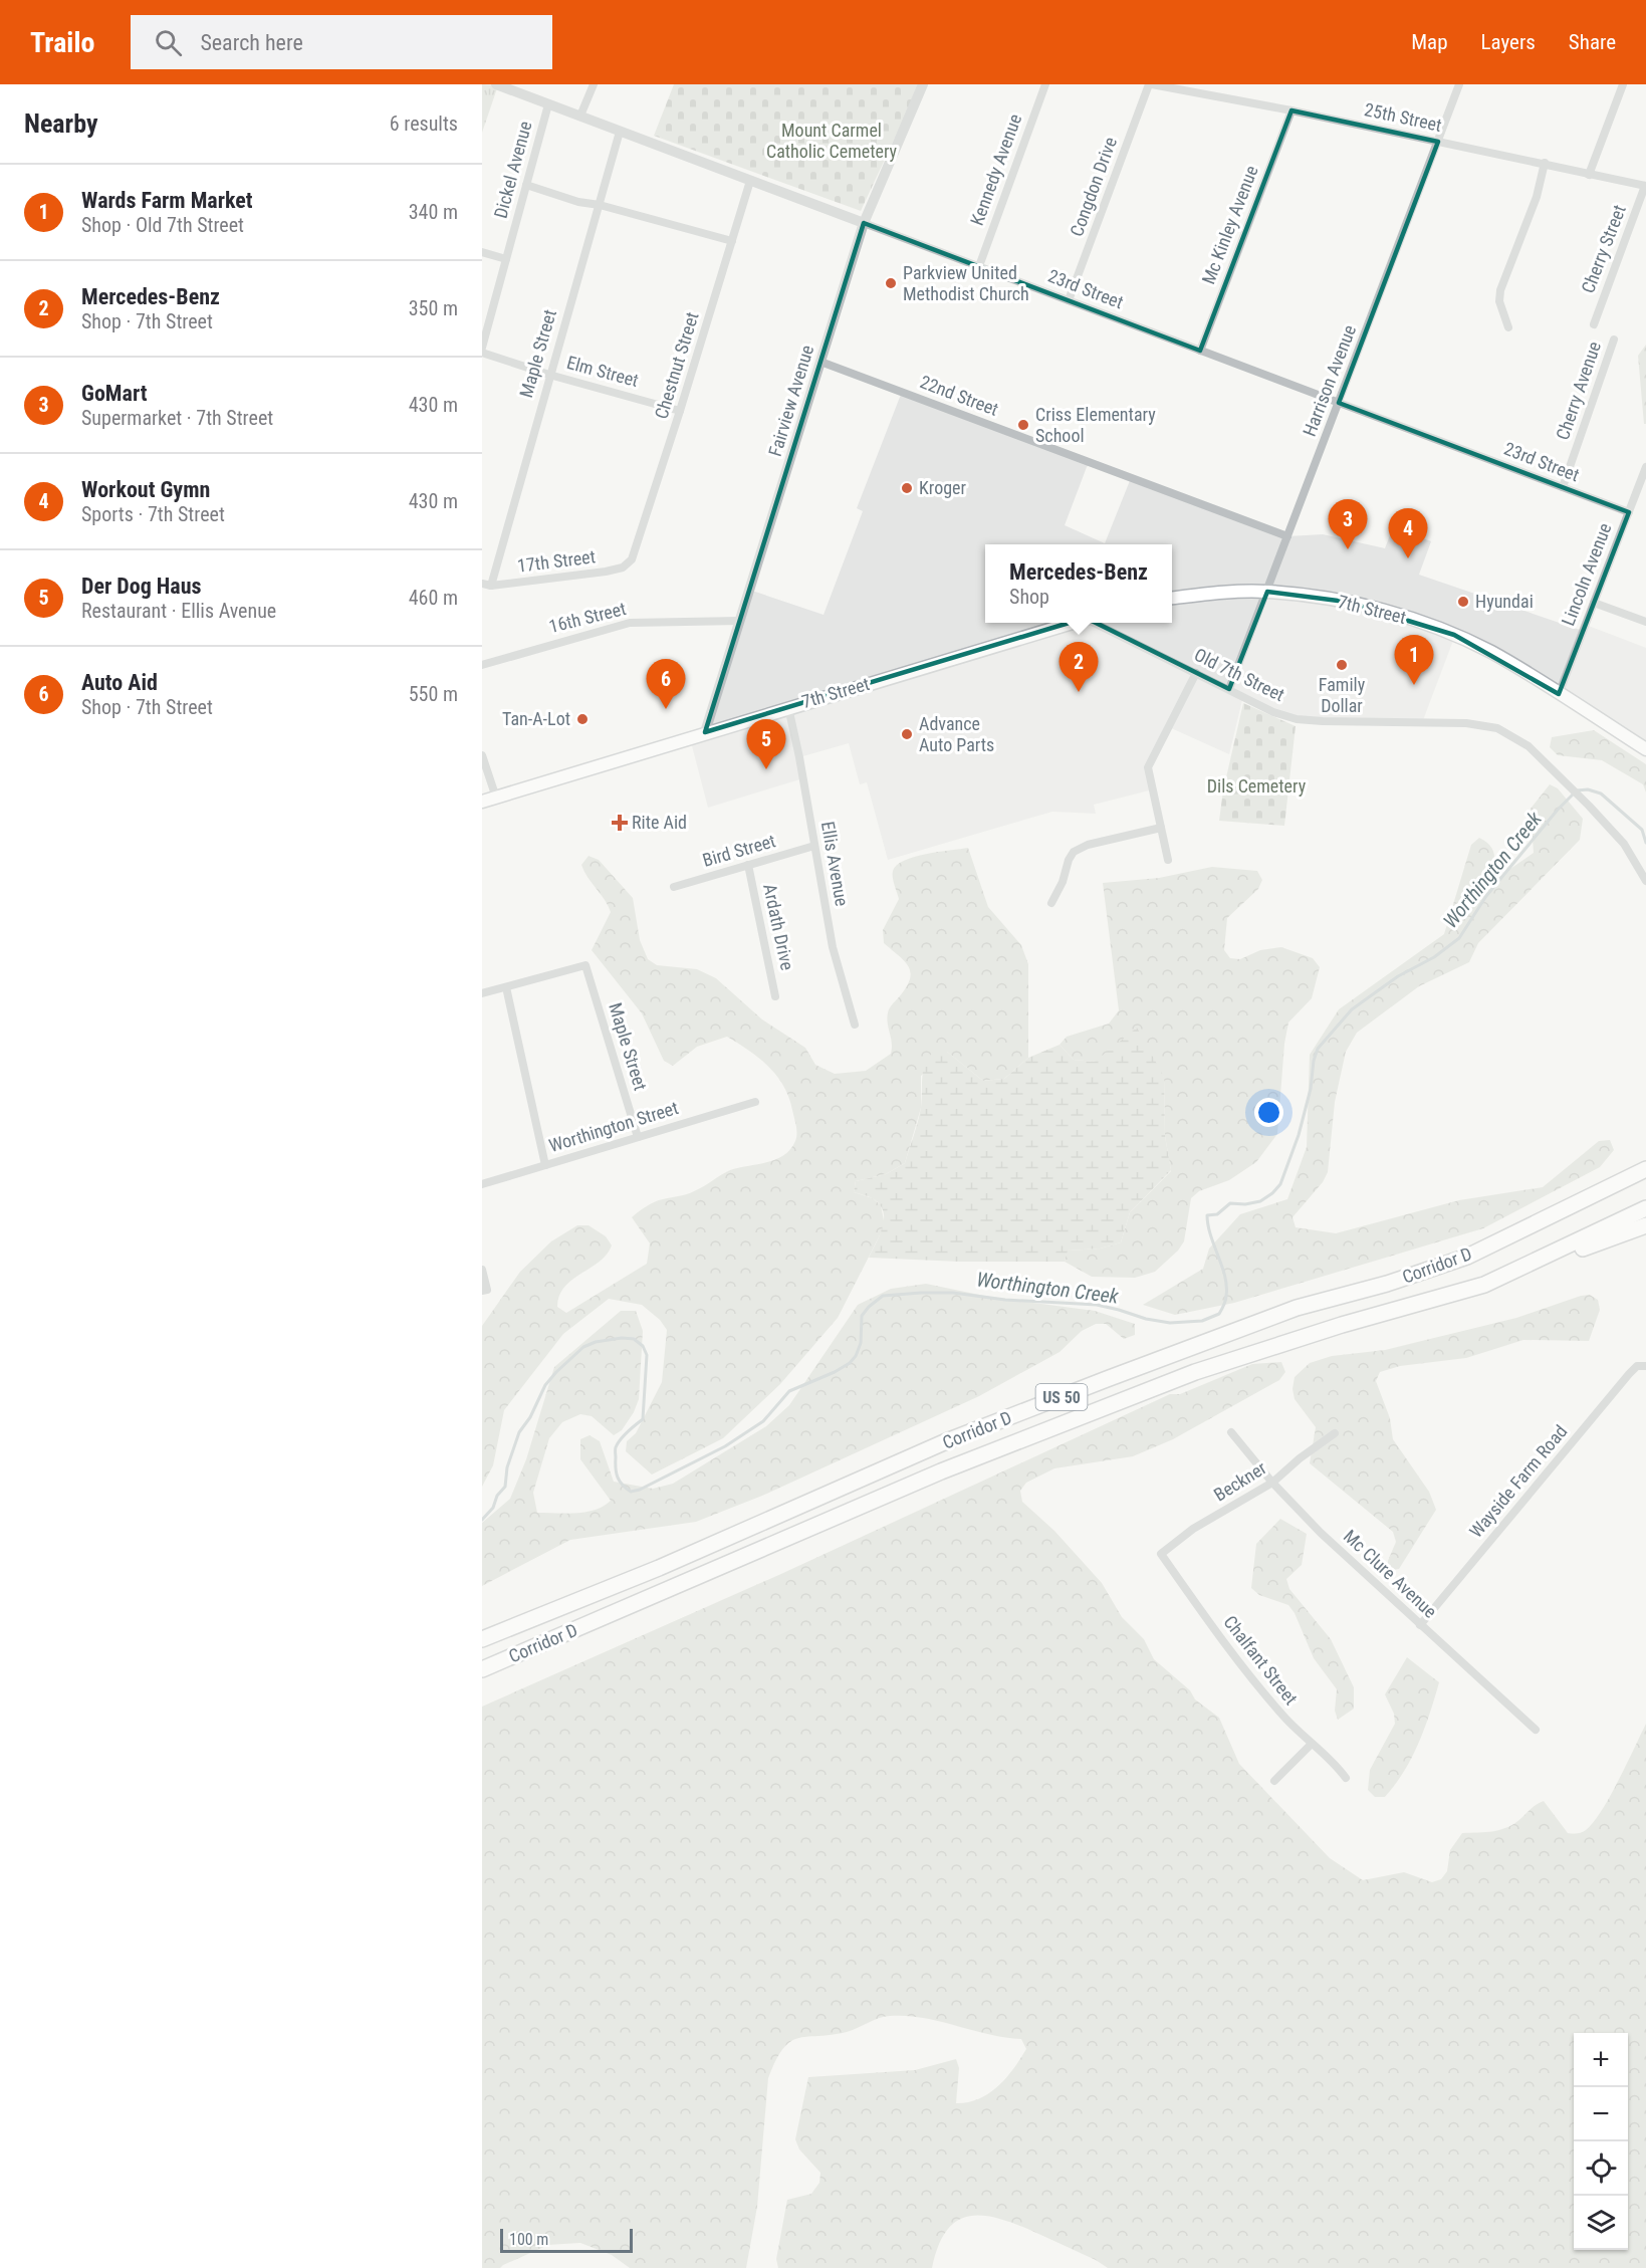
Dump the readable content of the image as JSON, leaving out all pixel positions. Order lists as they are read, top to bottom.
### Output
{
  "streets": {
    "highway": ["Corridor D", "US 50"],
    "main road": ["7th Street"],
    "street": [
      "25th Street",
      "Dickel Avenue",
      "Kennedy Avenue",
      "Congdon Drive",
      "Mc Kinley Avenue",
      "Cherry Street",
      "23rd Street",
      "Maple Street",
      "Chestnut Street",
      "Elm Street",
      "Harrison Avenue",
      "Cherry Avenue",
      "22nd Street",
      "Fairview Avenue",
      "17th Street",
      "Lincoln Avenue",
      "16th Street",
      "Old 7th Street",
      "Bird Street",
      "Ellis Avenue",
      "Ardath Drive",
      "Worthington Street",
      "Beckner",
      "Wayside Farm Road",
      "Mc Clure Avenue",
      "Chalfant Street"
    ]
  },
  "crossings": [
    ["25th Street", "Congdon Drive"],
    ["25th Street", "Mc Kinley Avenue"],
    ["25th Street", "Cherry Street"],
    ["25th Street", "Harrison Avenue"],
    ["Dickel Avenue", "23rd Street"],
    ["Kennedy Avenue", "23rd Street"],
    ["Congdon Drive", "23rd Street"],
    ["Mc Kinley Avenue", "23rd Street"],
    ["23rd Street", "Maple Street"],
    ["23rd Street", "Chestnut Street"],
    ["23rd Street", "Harrison Avenue"],
    ["23rd Street", "Cherry Avenue"],
    ["23rd Street", "Fairview Avenue"],
    ["23rd Street", "Lincoln Avenue"],
    ["Maple Street", "Elm Street"],
    ["Maple Street", "17th Street"],
    ["Maple Street", "Worthington Street"],
    ["Chestnut Street", "Elm Street"],
    ["Chestnut Street", "17th Street"],
    ["Harrison Avenue", "22nd Street"],
    ["Harrison Avenue", "7th Street"],
    ["Harrison Avenue", "Old 7th Street"],
    ["22nd Street", "Fairview Avenue"],
    ["Fairview Avenue", "7th Street"],
    ["Fairview Avenue", "16th Street"],
    ["Lincoln Avenue", "7th Street"],
    ["7th Street", "Ellis Avenue"],
    ["Bird Street", "Ellis Avenue"],
    ["Bird Street", "Ardath Drive"],
    ["Beckner", "Mc Clure Avenue"],
    ["Beckner", "Chalfant Street"],
    ["Wayside Farm Road", "Mc Clure Avenue"]
  ],
  "water": ["Worthington Creek"],
  "parks": ["Mount Carmel Catholic Cemetery", "Dils Cemetery"],
  "places": {
    "other": [
      "Parkview United Methodist Church",
      "Criss Elementary School",
      "Kroger",
      "Hyundai",
      "Family Dollar",
      "Tan-A-Lot",
      "Advance Auto Parts"
    ],
    "health": ["Rite Aid"]
  },
  "scale_bar": "100 m",
  "page": {
    "header": "Trailo",
    "search": "Search here",
    "nav": ["Map", "Layers", "Share"],
    "heading": ["Nearby", "6 results"],
    "list": [
      {
        "mark": "1",
        "name": "Wards Farm Market",
        "note": "Shop · Old 7th Street",
        "value": "340 m"
      },
      {
        "mark": "2",
        "name": "Mercedes-Benz",
        "note": "Shop · 7th Street",
        "value": "350 m"
      },
      {
        "mark": "3",
        "name": "GoMart",
        "note": "Supermarket · 7th Street",
        "value": "430 m"
      },
      {
        "mark": "4",
        "name": "Workout Gymn",
        "note": "Sports · 7th Street",
        "value": "430 m"
      },
      {
        "mark": "5",
        "name": "Der Dog Haus",
        "note": "Restaurant · Ellis Avenue",
        "value": "460 m"
      },
      {
        "mark": "6",
        "name": "Auto Aid",
        "note": "Shop · 7th Street",
        "value": "550 m"
      }
    ],
    "pins": [
      "3",
      "4",
      "1",
      "2",
      "6",
      "5"
    ],
    "popup": ["Mercedes-Benz", "Shop"],
    "map_buttons": ["+", "−"],
    "scale": "100 m"
  }
}
